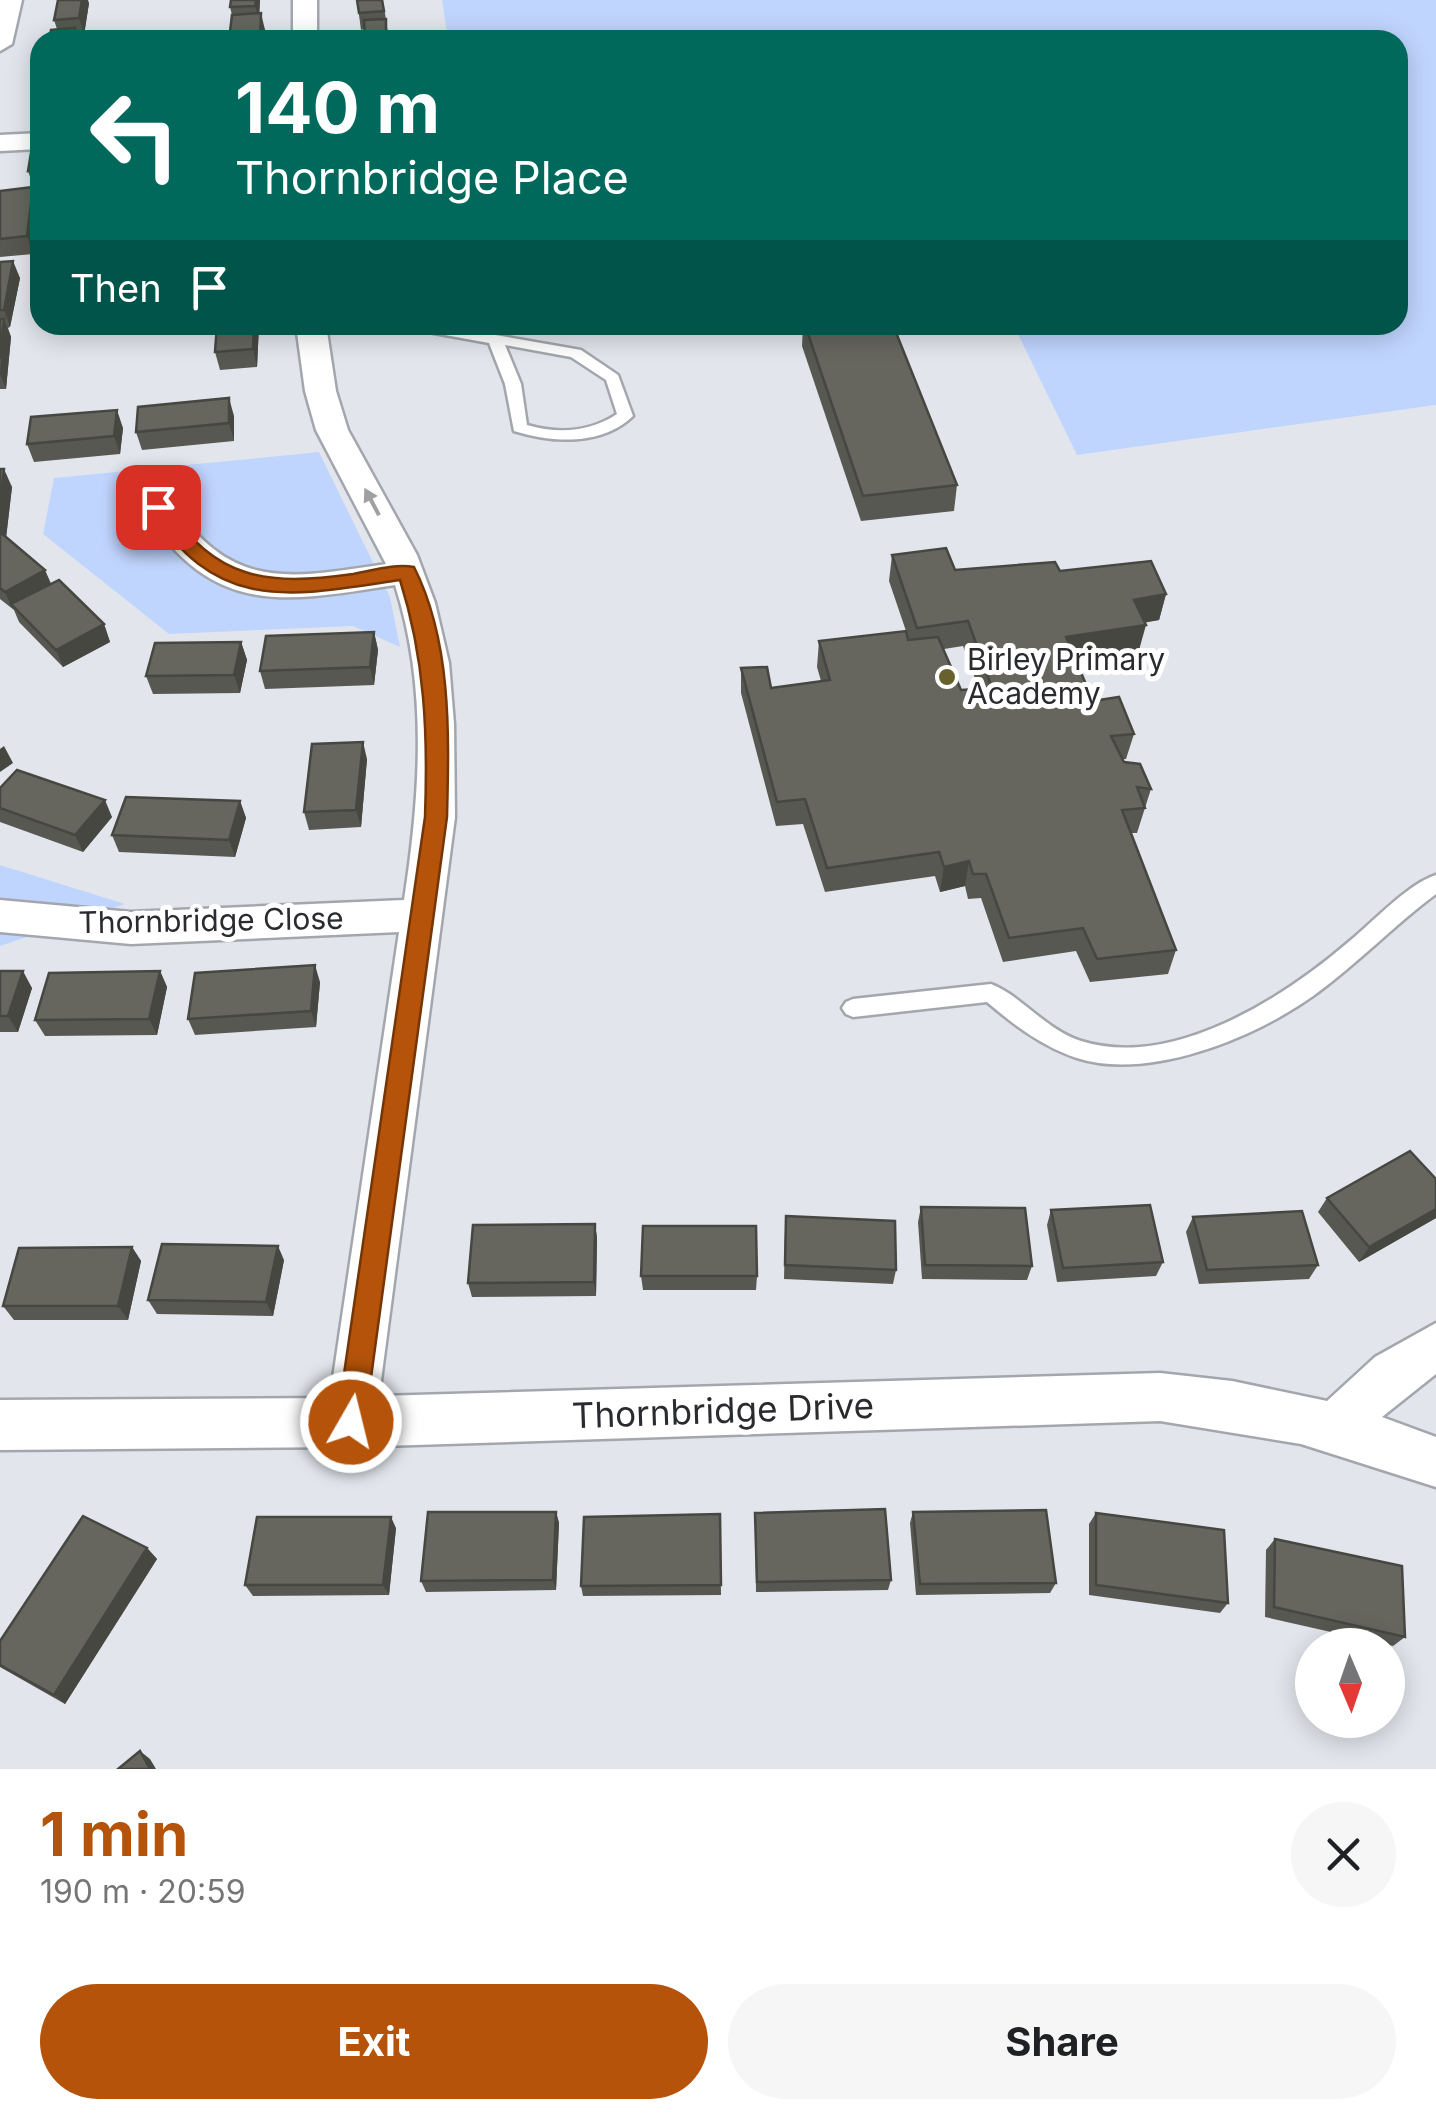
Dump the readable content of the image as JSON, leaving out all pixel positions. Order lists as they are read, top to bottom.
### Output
{
  "streets": {
    "street": ["Thornbridge Close", "Thornbridge Drive"]
  },
  "places": ["Birley Primary Academy"],
  "north": "bottom",
  "page": {
    "turn": ["140 m", "Thornbridge Place"],
    "then": "Then",
    "heading": ["1 min", "190 m · 20:59"],
    "buttons": ["Exit", "Share"]
  }
}
